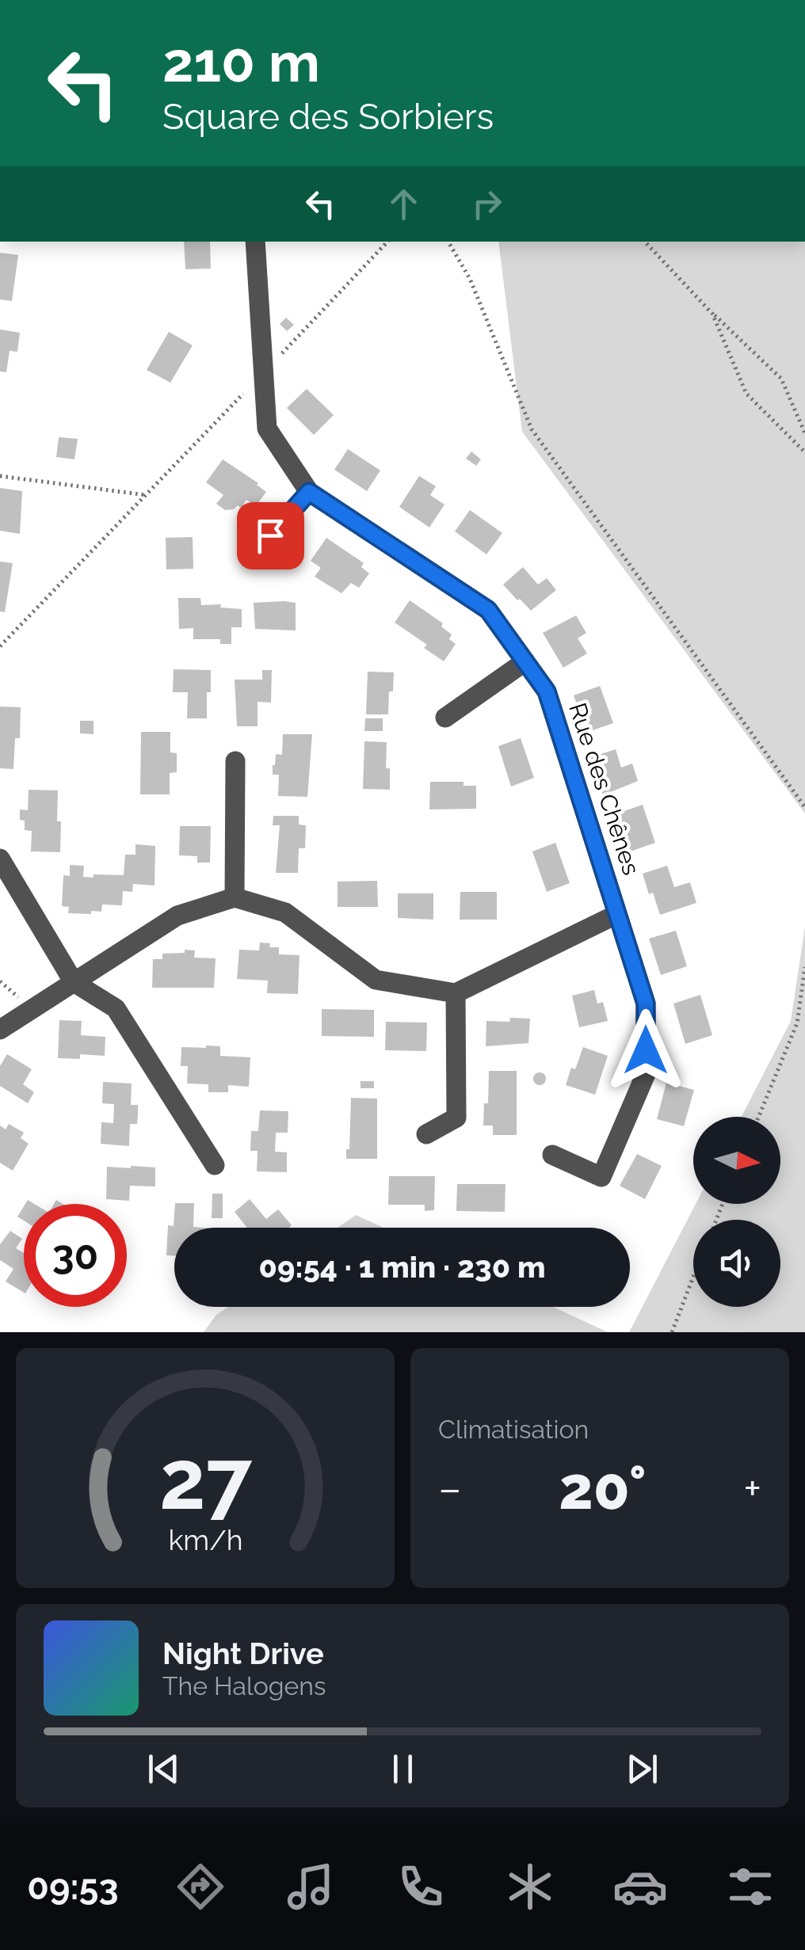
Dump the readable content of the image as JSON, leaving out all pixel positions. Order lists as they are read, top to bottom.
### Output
{
  "streets": {
    "street": ["Rue des Chênes"]
  },
  "north": "right",
  "page": {
    "turn": ["210 m", "Square des Sorbiers"],
    "limit": "30",
    "trip": "09:54 · 1 min · 230 m",
    "tile": "Climatisation",
    "heat": ["−", "20°", "+"],
    "song": ["Night Drive", "The Halogens"],
    "tabs": "09:53",
    "gauge": ["27", "km/h"]
  }
}
